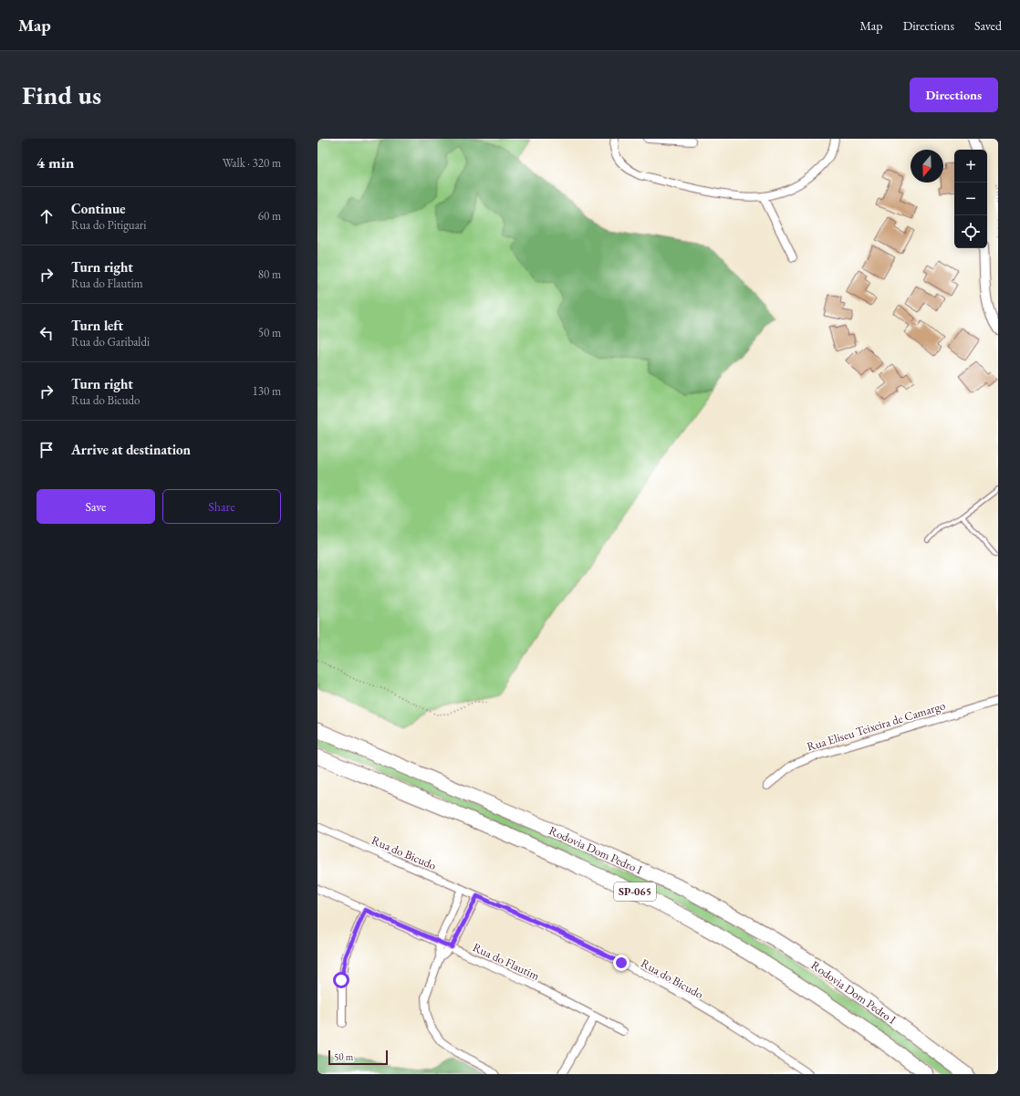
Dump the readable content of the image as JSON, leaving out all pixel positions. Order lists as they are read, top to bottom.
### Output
{
  "streets": {
    "highway": ["Rodovia Dom Pedro I", "SP-065"],
    "street": ["Rua Eliseu Teixeira de Camargo", "Rua do Bicudo", "Rua do Flautim"]
  },
  "scale_bar": "50 m",
  "north": "bottom",
  "page": {
    "header": "Map",
    "nav": ["Map", "Directions", "Saved"],
    "buttons": [
      "Directions",
      ["Save", "Share"]
    ],
    "title": "Find us",
    "heading": ["4 min", "Walk · 320 m"],
    "map_buttons": ["+", "−"],
    "list": [
      ["Continue", "Rua do Pitiguari", "60 m"],
      ["Turn right", "Rua do Flautim", "80 m"],
      ["Turn left", "Rua do Garibaldi", "50 m"],
      ["Turn right", "Rua do Bicudo", "130 m"],
      "Arrive at destination"
    ],
    "scale": "50 m"
  }
}
